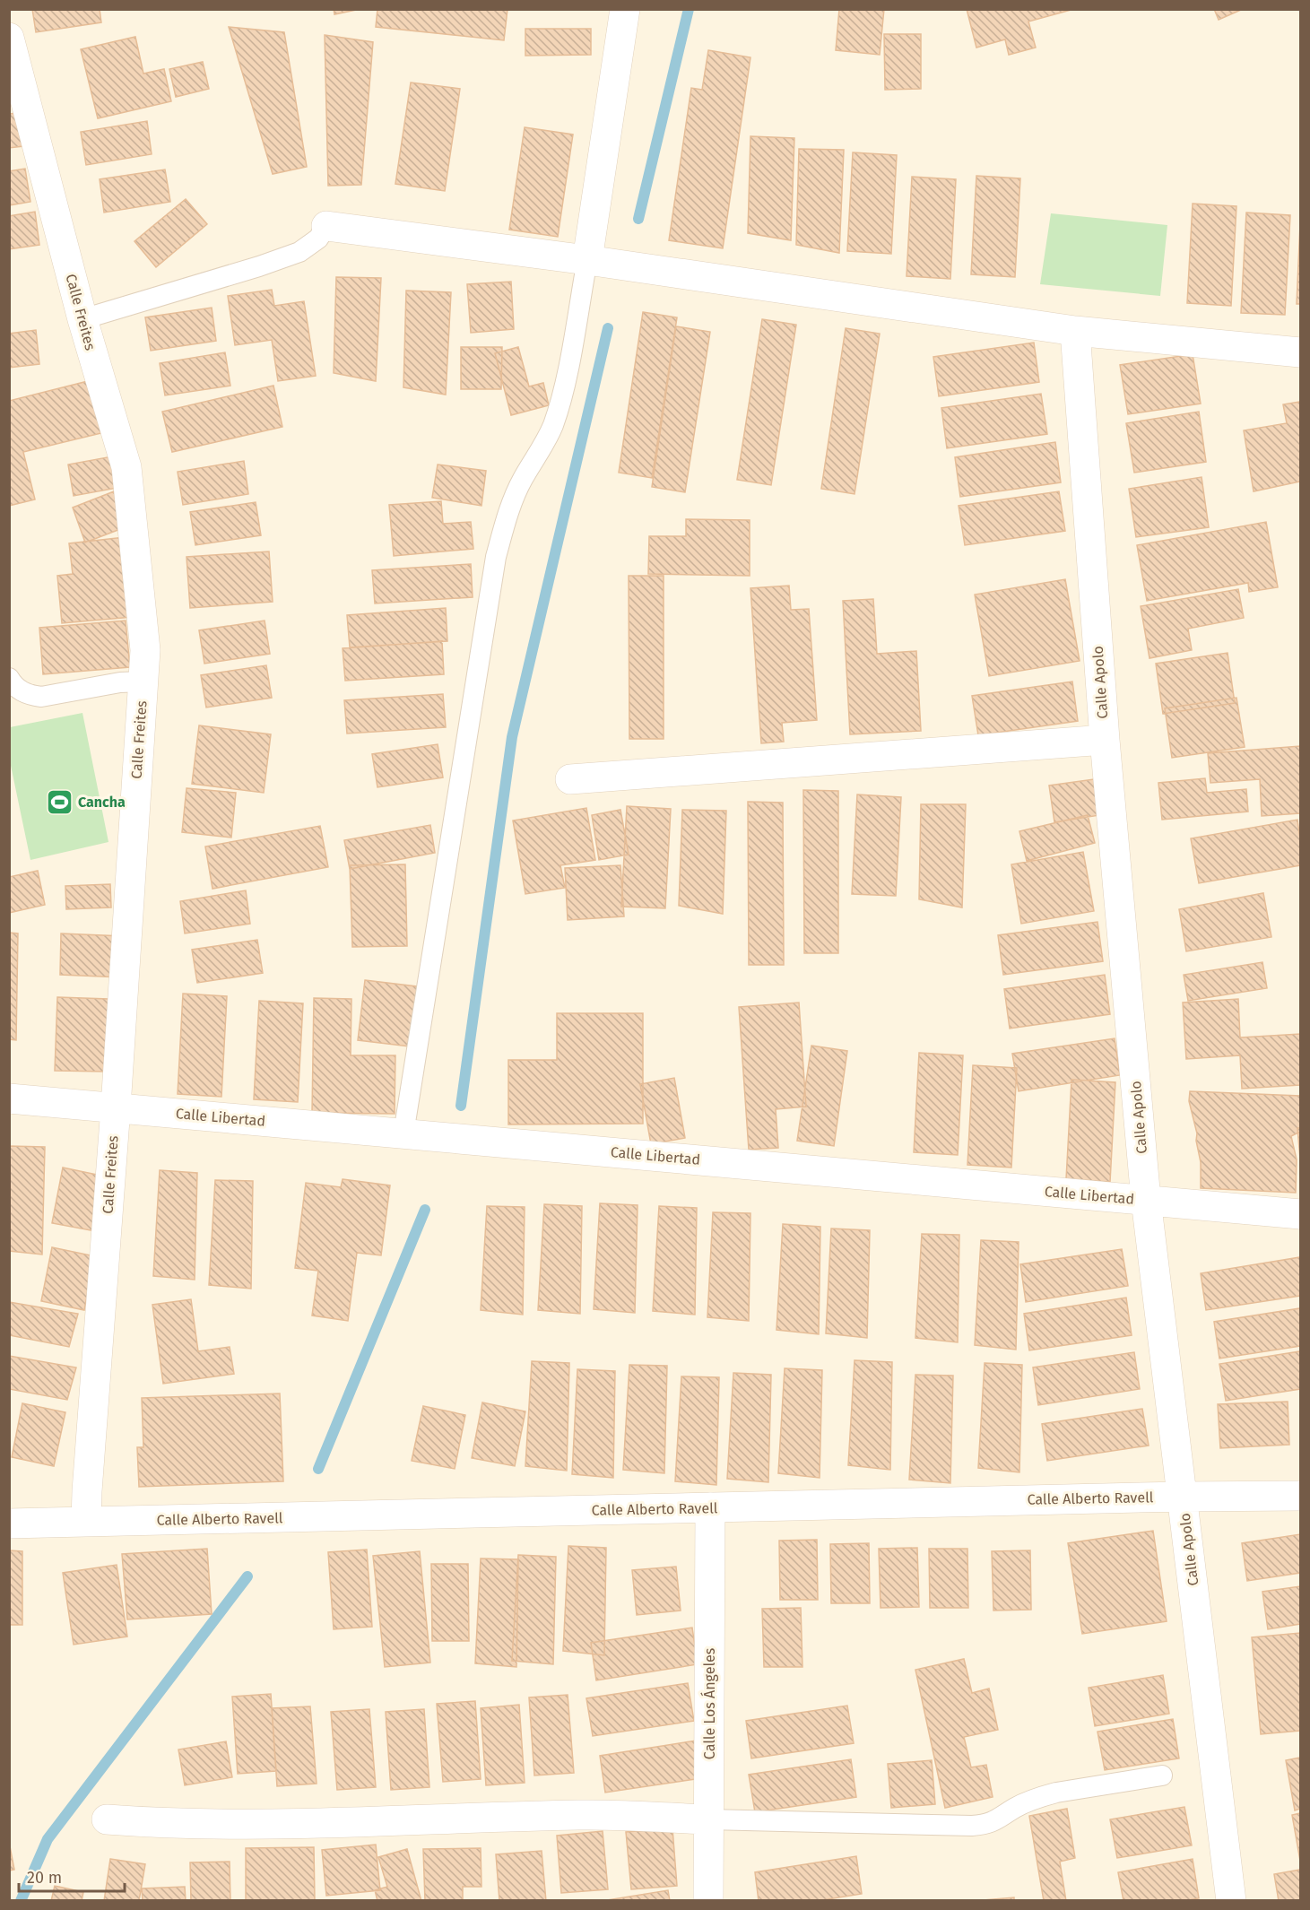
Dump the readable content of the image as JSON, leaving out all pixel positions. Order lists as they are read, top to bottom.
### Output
{
  "streets": {
    "street": [
      "Calle Freites",
      "Calle Apolo",
      "Calle Libertad",
      "Calle Alberto Ravell",
      "Calle Los Ángeles"
    ]
  },
  "crossings": [
    ["Calle Freites", "Calle Libertad"],
    ["Calle Freites", "Calle Alberto Ravell"],
    ["Calle Apolo", "Calle Libertad"],
    ["Calle Apolo", "Calle Alberto Ravell"],
    ["Calle Alberto Ravell", "Calle Los Ángeles"]
  ],
  "places": {
    "sports": ["Cancha"]
  },
  "scale_bar": "20 m"
}
